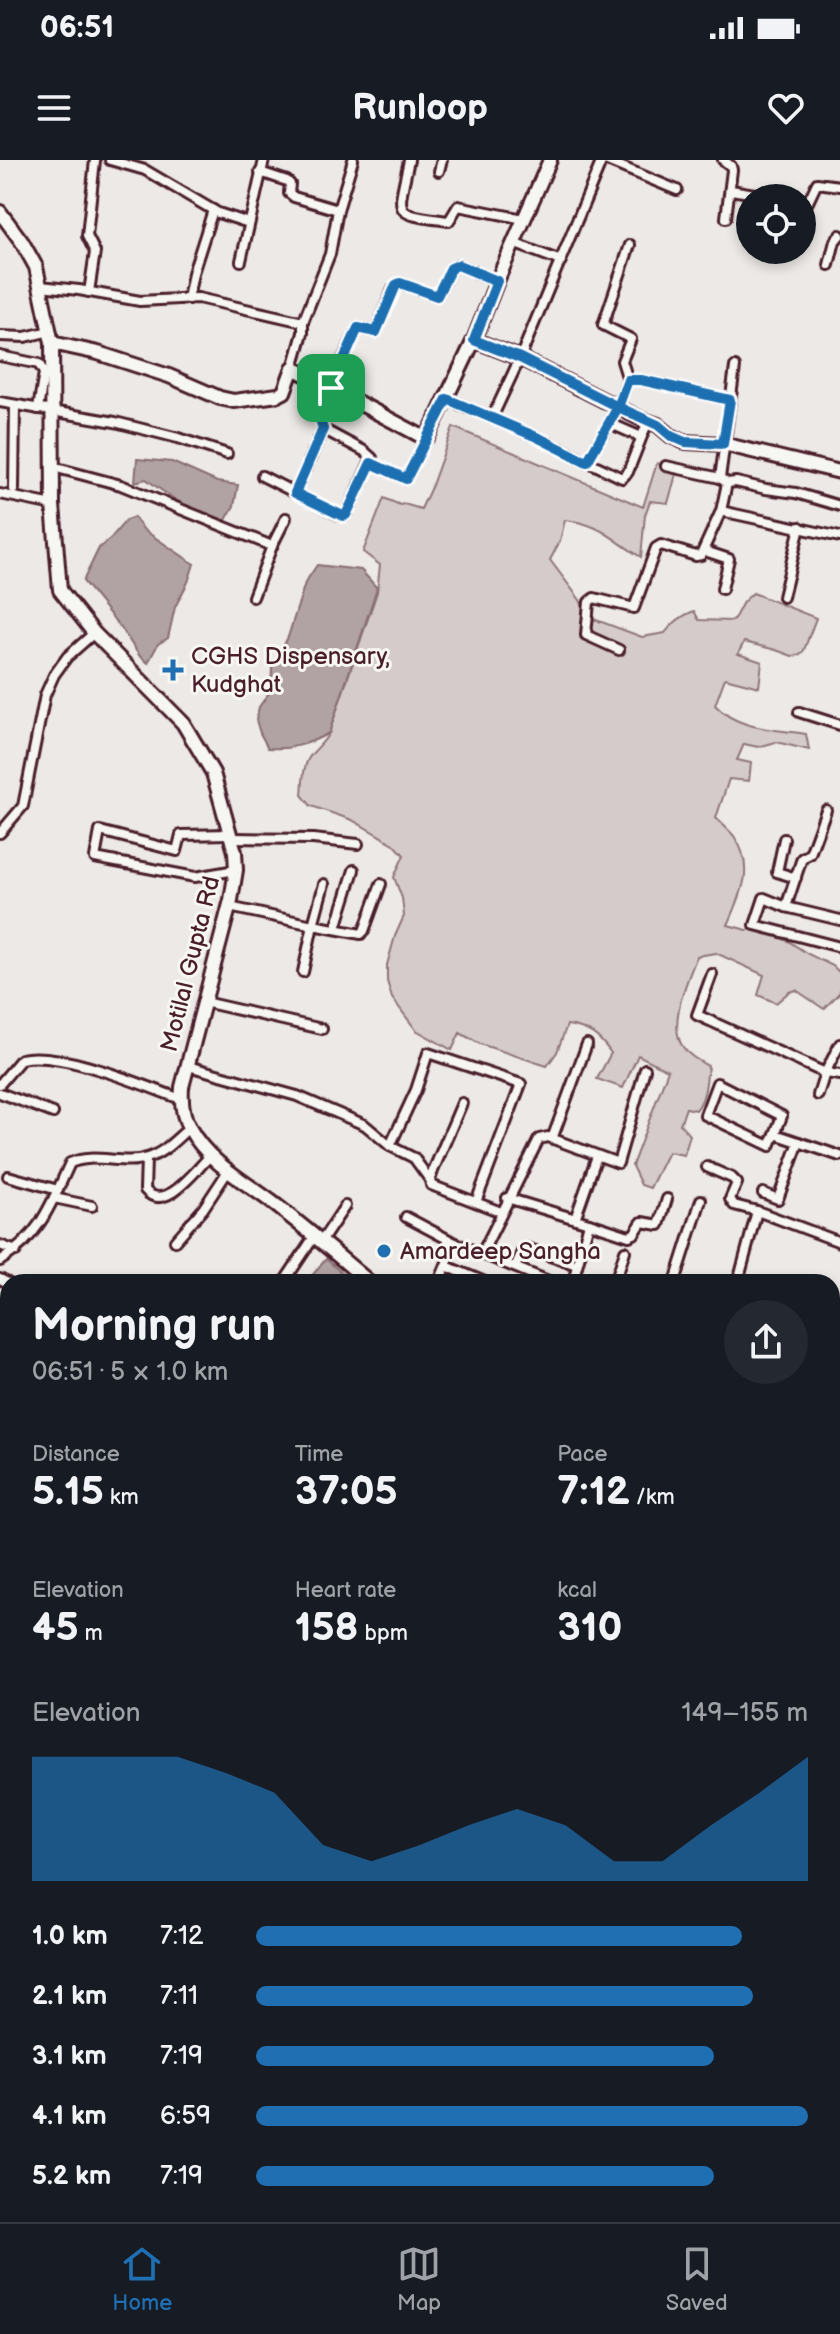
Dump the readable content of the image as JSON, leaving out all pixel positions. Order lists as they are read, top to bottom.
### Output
{
  "streets": {
    "street": ["Motilal Gupta Rd"]
  },
  "places": {
    "health": ["CGHS Dispensary, Kudghat"],
    "other": ["Amardeep Sangha"]
  },
  "page": {
    "status": "06:51",
    "header": "Runloop",
    "heading": ["Morning run", "06:51 · 5 × 1.0 km"],
    "stats": [
      ["Distance", "5.15 km"],
      ["Time", "37:05"],
      ["Pace", "7:12 /km"],
      ["Elevation", "45 m"],
      ["Heart rate", "158 bpm"],
      ["kcal", "310"]
    ],
    "chart": ["Elevation", "149–155 m"],
    "list": [
      {
        "name": "1.0 km",
        "note": "7:12"
      },
      {
        "name": "2.1 km",
        "note": "7:11"
      },
      {
        "name": "3.1 km",
        "note": "7:19"
      },
      {
        "name": "4.1 km",
        "note": "6:59"
      },
      {
        "name": "5.2 km",
        "note": "7:19"
      }
    ],
    "tabs": ["Home", "Map", "Saved"]
  }
}
